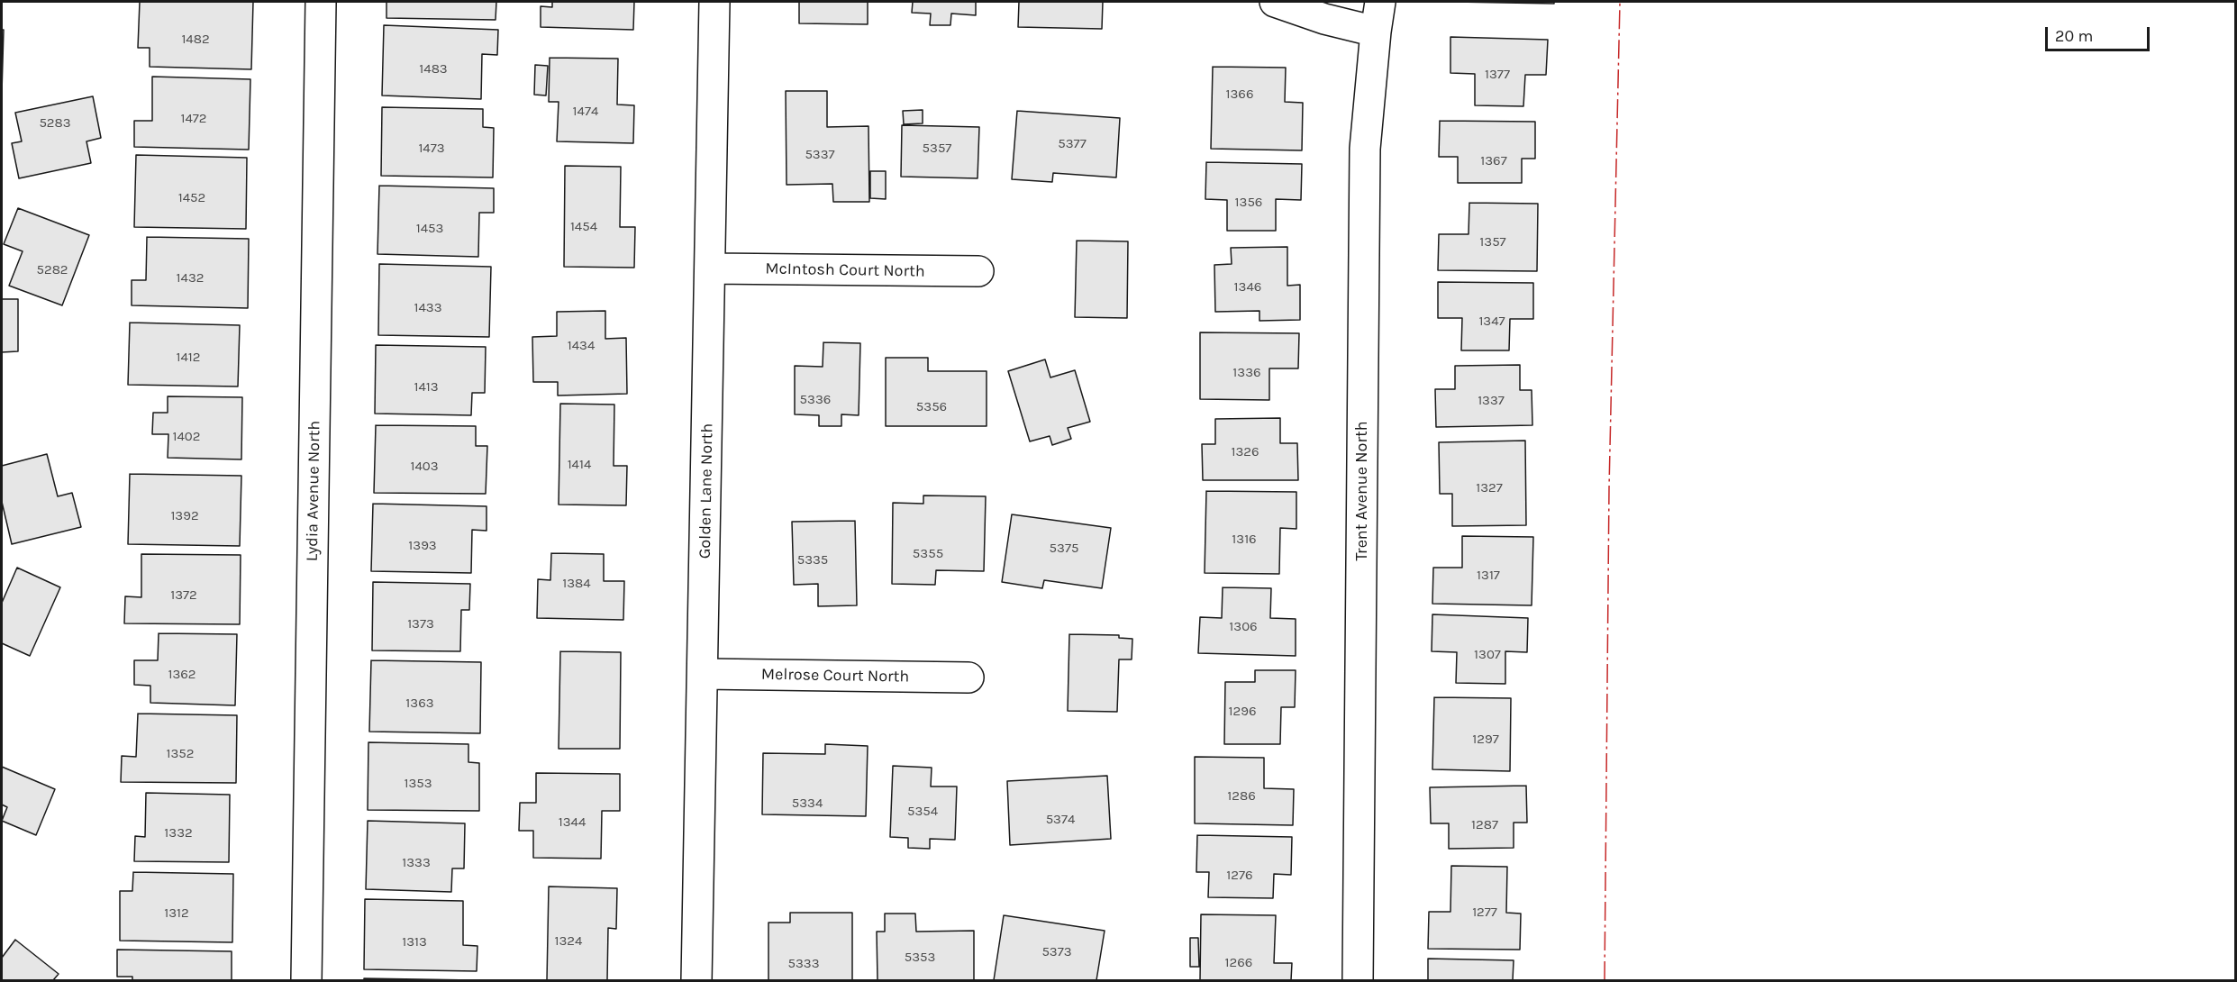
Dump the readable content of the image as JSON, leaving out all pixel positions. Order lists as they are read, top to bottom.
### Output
{
  "streets": {
    "street": [
      "McIntosh Court North",
      "Lydia Avenue North",
      "Golden Lane North",
      "Trent Avenue North",
      "Melrose Court North"
    ]
  },
  "crossings": [
    ["McIntosh Court North", "Golden Lane North"],
    ["Golden Lane North", "Melrose Court North"]
  ],
  "house_numbers": [
    "1482",
    "1483",
    "1377",
    "1366",
    "1474",
    "1472",
    "5283",
    "5377",
    "1473",
    "5357",
    "5337",
    "1367",
    "1452",
    "1356",
    "1454",
    "1453",
    "1357",
    "5282",
    "1432",
    "1346",
    "1433",
    "1347",
    "1434",
    "1412",
    "1336",
    "1413",
    "5336",
    "1337",
    "5356",
    "1402",
    "1326",
    "1414",
    "1403",
    "1327",
    "1392",
    "1316",
    "1393",
    "5375",
    "5355",
    "5335",
    "1317",
    "1384",
    "1372",
    "1373",
    "1306",
    "1307",
    "1362",
    "1363",
    "1296",
    "1297",
    "1352",
    "1353",
    "1286",
    "5334",
    "5354",
    "5374",
    "1344",
    "1287",
    "1332",
    "1333",
    "1276",
    "1277",
    "1312",
    "1324",
    "1313",
    "5373",
    "5353",
    "1266",
    "5333"
  ],
  "scale_bar": "20 m"
}
